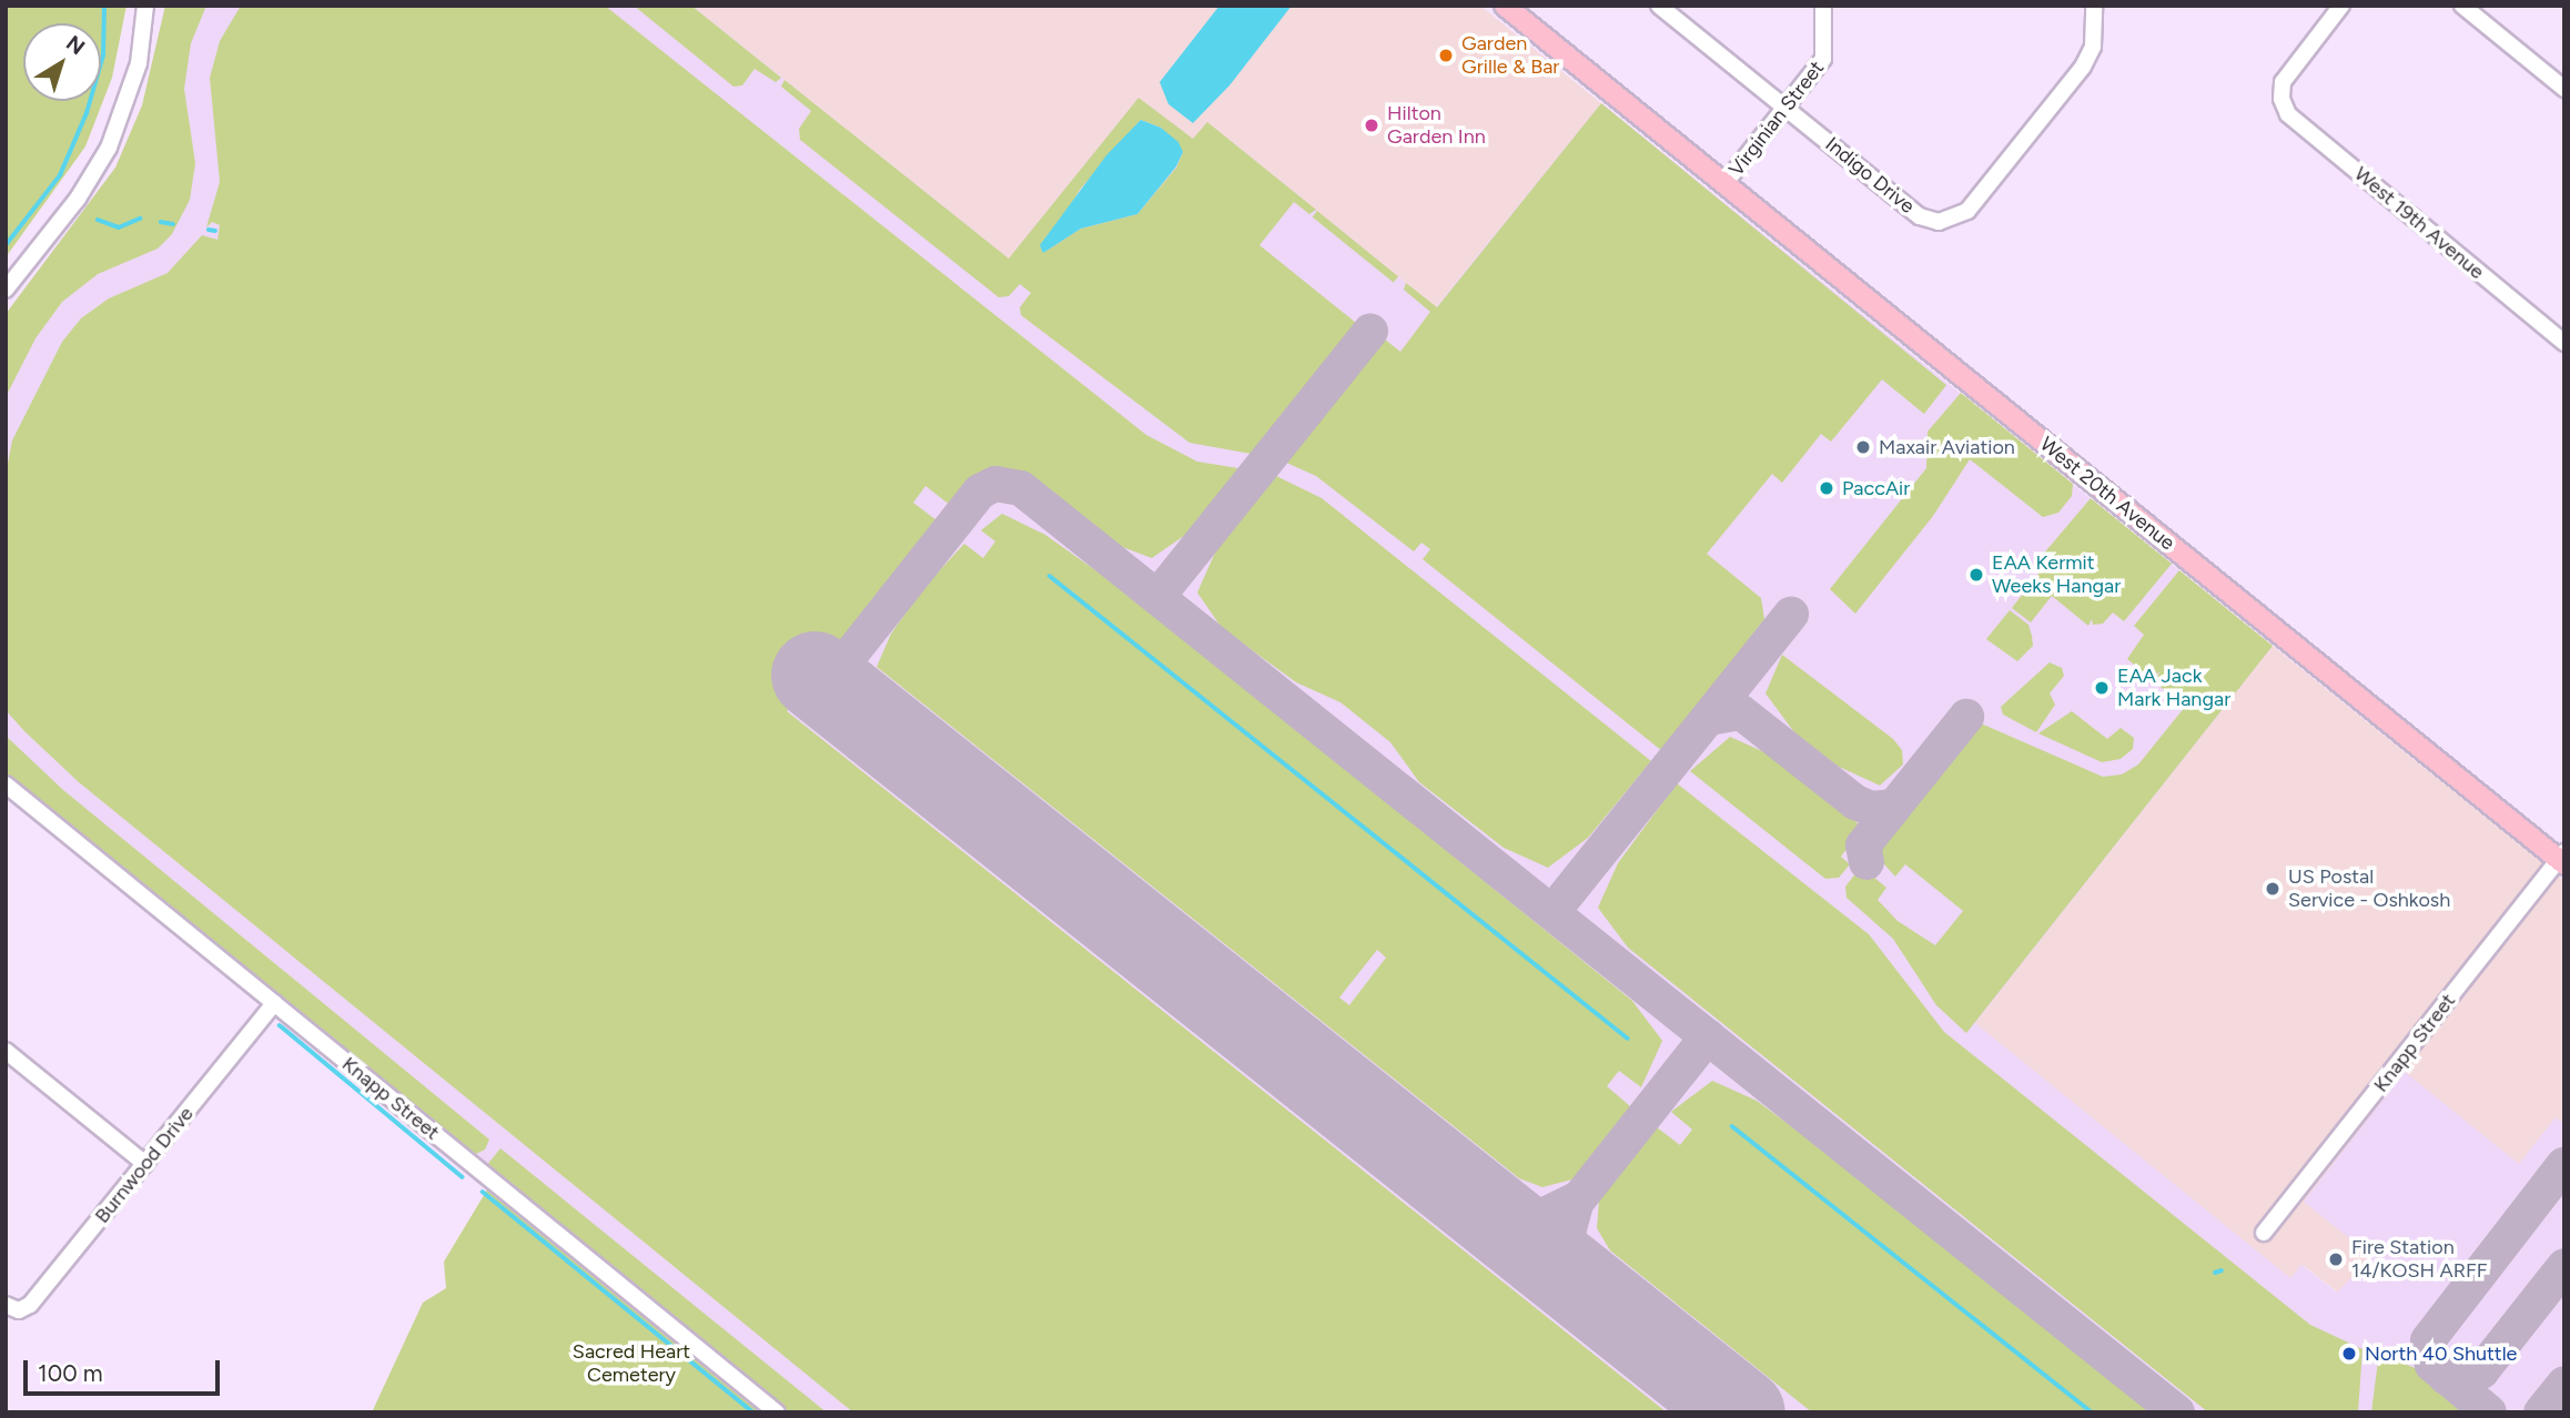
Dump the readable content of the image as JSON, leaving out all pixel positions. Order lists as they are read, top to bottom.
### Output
{
  "streets": {
    "main road": ["West 20th Avenue"],
    "street": [
      "Virginian Street",
      "Indigo Drive",
      "West 19th Avenue",
      "Knapp Street",
      "Burnwood Drive"
    ]
  },
  "crossings": [
    ["Virginian Street", "Indigo Drive"],
    ["Virginian Street", "West 20th Avenue"],
    ["West 20th Avenue", "Knapp Street"],
    ["Knapp Street", "Burnwood Drive"]
  ],
  "parks": ["Sacred Heart Cemetery"],
  "places": [
    "Garden Grille & Bar",
    "Hilton Garden Inn",
    "Maxair Aviation",
    "PaccAir",
    "EAA Kermit Weeks Hangar",
    "EAA Jack Mark Hangar",
    "US Postal Service - Oshkosh",
    "Fire Station 14/KOSH ARFF",
    "North 40 Shuttle"
  ],
  "scale_bar": "100 m",
  "north": "top right"
}
